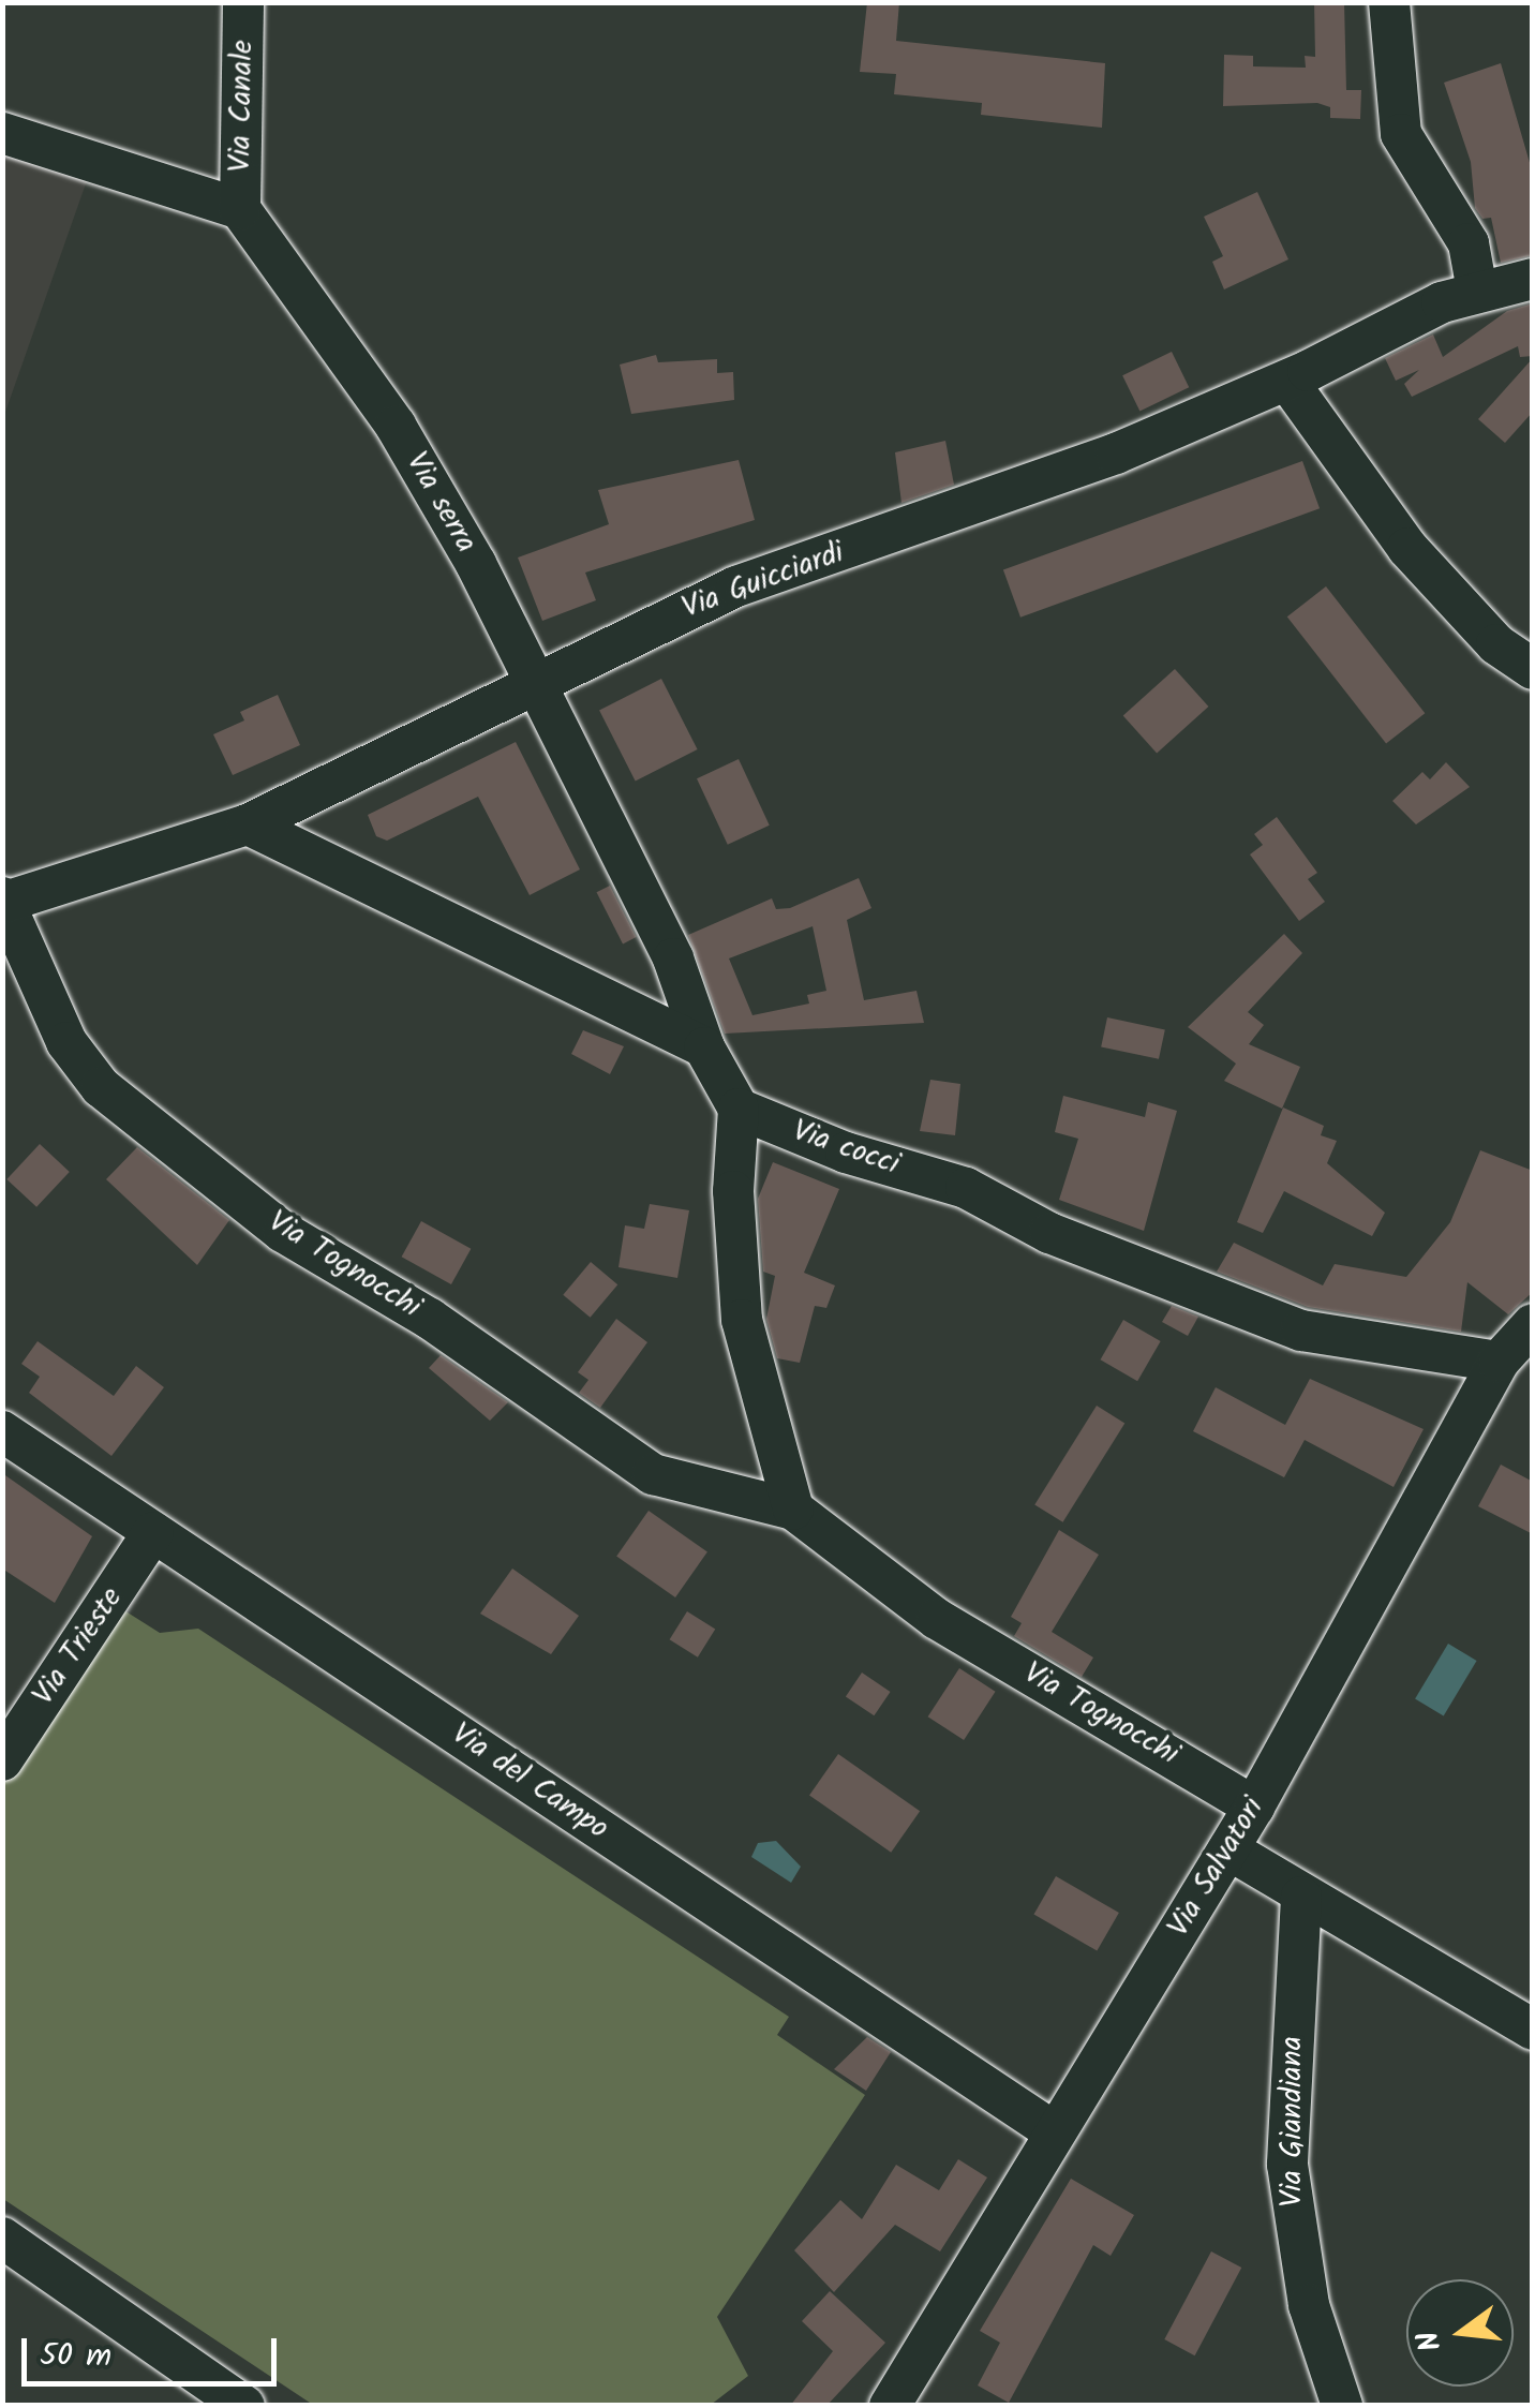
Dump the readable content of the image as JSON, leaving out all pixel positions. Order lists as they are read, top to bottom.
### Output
{
  "streets": {
    "street": [
      "Via Canale",
      "Via serra",
      "Via Guicciardi",
      "Via cocci",
      "Via Tognocchi",
      "Via Trieste",
      "Via del Campo",
      "Via Salvatori",
      "Via Giandiana"
    ]
  },
  "crossings": [
    ["Via Canale", "Via serra"],
    ["Via serra", "Via Guicciardi"],
    ["Via Guicciardi", "Via Tognocchi"],
    ["Via cocci", "Via Salvatori"],
    ["Via Tognocchi", "Via Salvatori"],
    ["Via Trieste", "Via del Campo"],
    ["Via del Campo", "Via Salvatori"]
  ],
  "scale_bar": "50 m",
  "north": "left"
}
